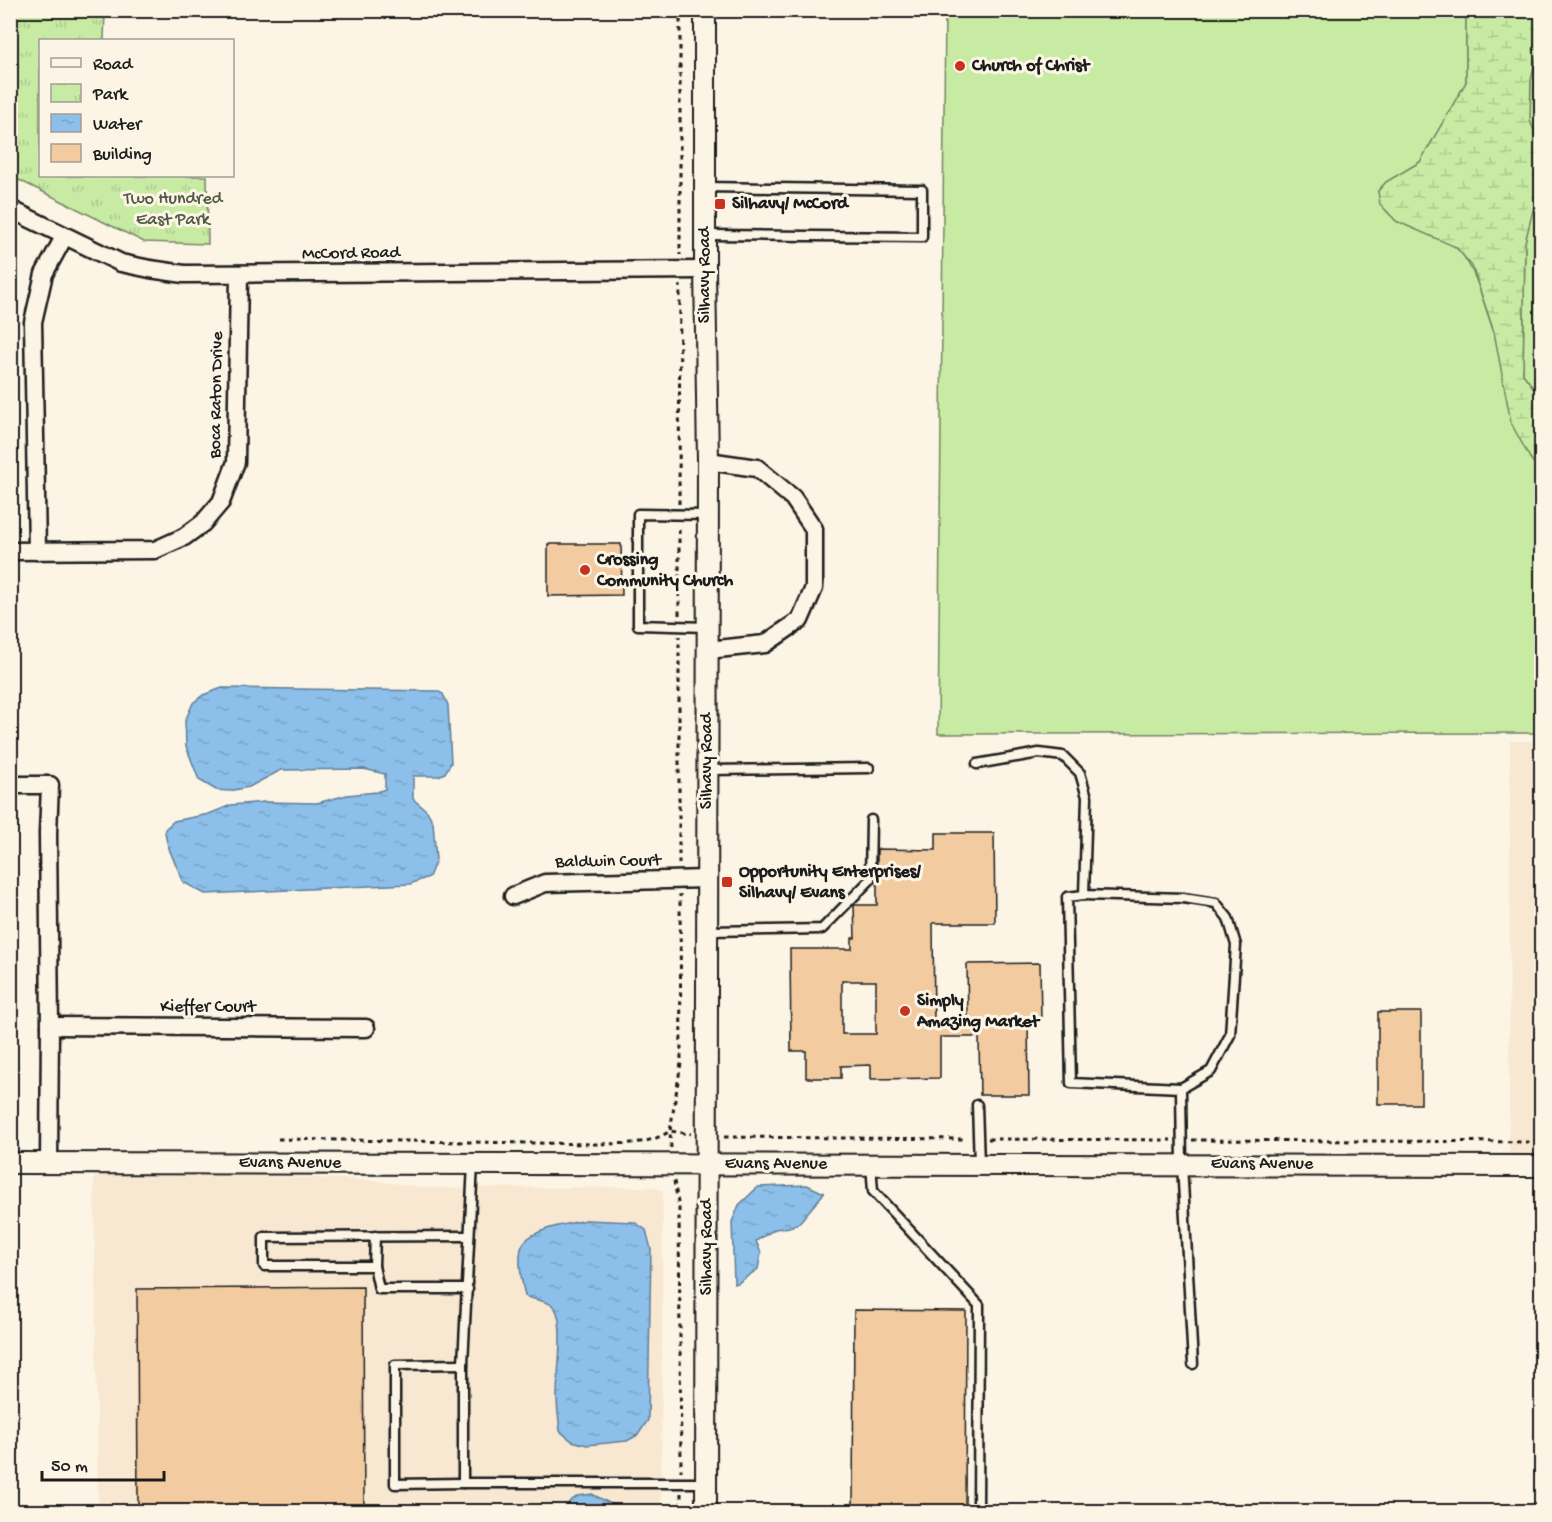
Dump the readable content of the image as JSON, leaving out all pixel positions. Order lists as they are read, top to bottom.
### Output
{
  "streets": {
    "street": [
      "McCord Road",
      "Silhavy Road",
      "Boca Raton Drive",
      "Baldwin Court",
      "Kieffer Court",
      "Evans Avenue"
    ]
  },
  "crossings": [
    ["McCord Road", "Silhavy Road"],
    ["McCord Road", "Boca Raton Drive"],
    ["Silhavy Road", "Baldwin Court"],
    ["Silhavy Road", "Evans Avenue"]
  ],
  "parks": ["Two Hundred East Park"],
  "places": {
    "other": ["Church of Christ", "Crossing Community Church", "Simply Amazing Market"],
    "transit": ["Silhavy/ McCord", "Opportunity Enterprises/ Silhavy/ Evans"]
  },
  "legend": [
    "Road",
    "Park",
    "Water",
    "Building"
  ],
  "scale_bar": "50 m"
}
